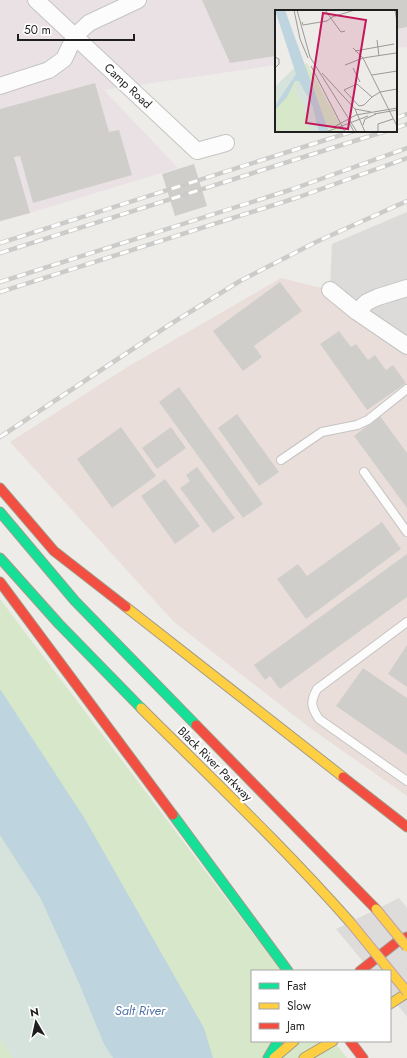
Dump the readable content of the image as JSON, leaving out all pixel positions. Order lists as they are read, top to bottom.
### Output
{
  "streets": {
    "main road": ["Black River Parkway"],
    "street": ["Camp Road"]
  },
  "water": ["Salt River"],
  "legend": ["Fast", "Slow", "Jam"],
  "scale_bar": "50 m",
  "north": "top"
}
